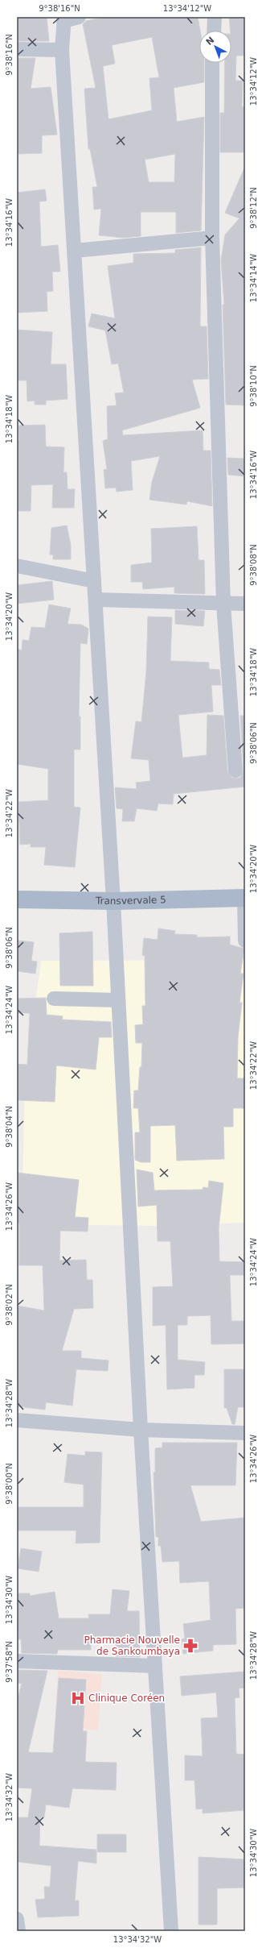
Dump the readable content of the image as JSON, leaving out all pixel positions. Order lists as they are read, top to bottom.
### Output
{
  "streets": {
    "main road": ["Transvervale 5"]
  },
  "places": {
    "pharmacy": ["Pharmacie Nouvelle de Sankoumbaya"],
    "hospital": ["Clinique Coréen"]
  },
  "north": "top left",
  "coordinates": [
    "9°38'16\"N",
    "13°34'12\"W",
    "9°38'12\"N",
    "13°34'16\"W",
    "13°34'14\"W",
    "9°38'10\"N",
    "13°34'18\"W",
    "9°38'08\"N",
    "13°34'20\"W",
    "9°38'06\"N",
    "13°34'22\"W",
    "13°34'24\"W",
    "9°38'04\"N",
    "13°34'26\"W",
    "9°38'02\"N",
    "13°34'28\"W",
    "9°38'00\"N",
    "13°34'30\"W",
    "9°37'58\"N",
    "13°34'32\"W"
  ]
}
